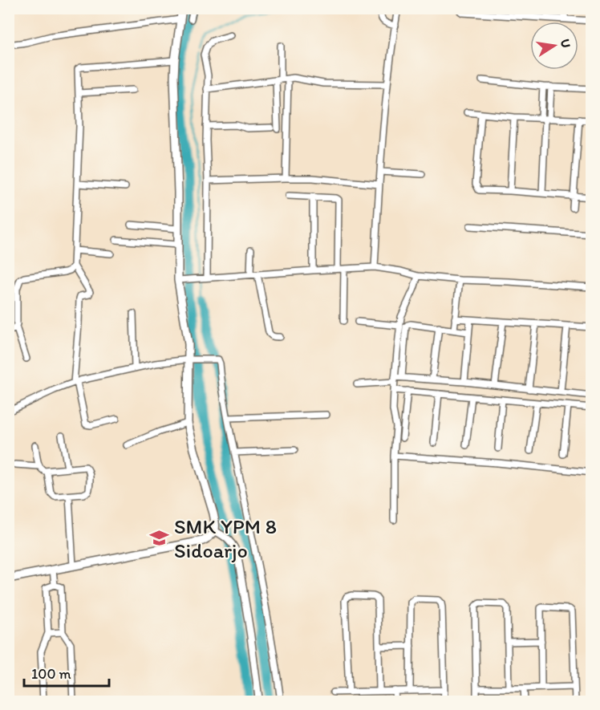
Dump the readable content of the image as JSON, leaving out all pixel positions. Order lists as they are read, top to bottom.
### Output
{
  "places": {
    "school or university": ["SMK YPM 8 Sidoarjo"]
  },
  "scale_bar": "100 m",
  "north": "right"
}
